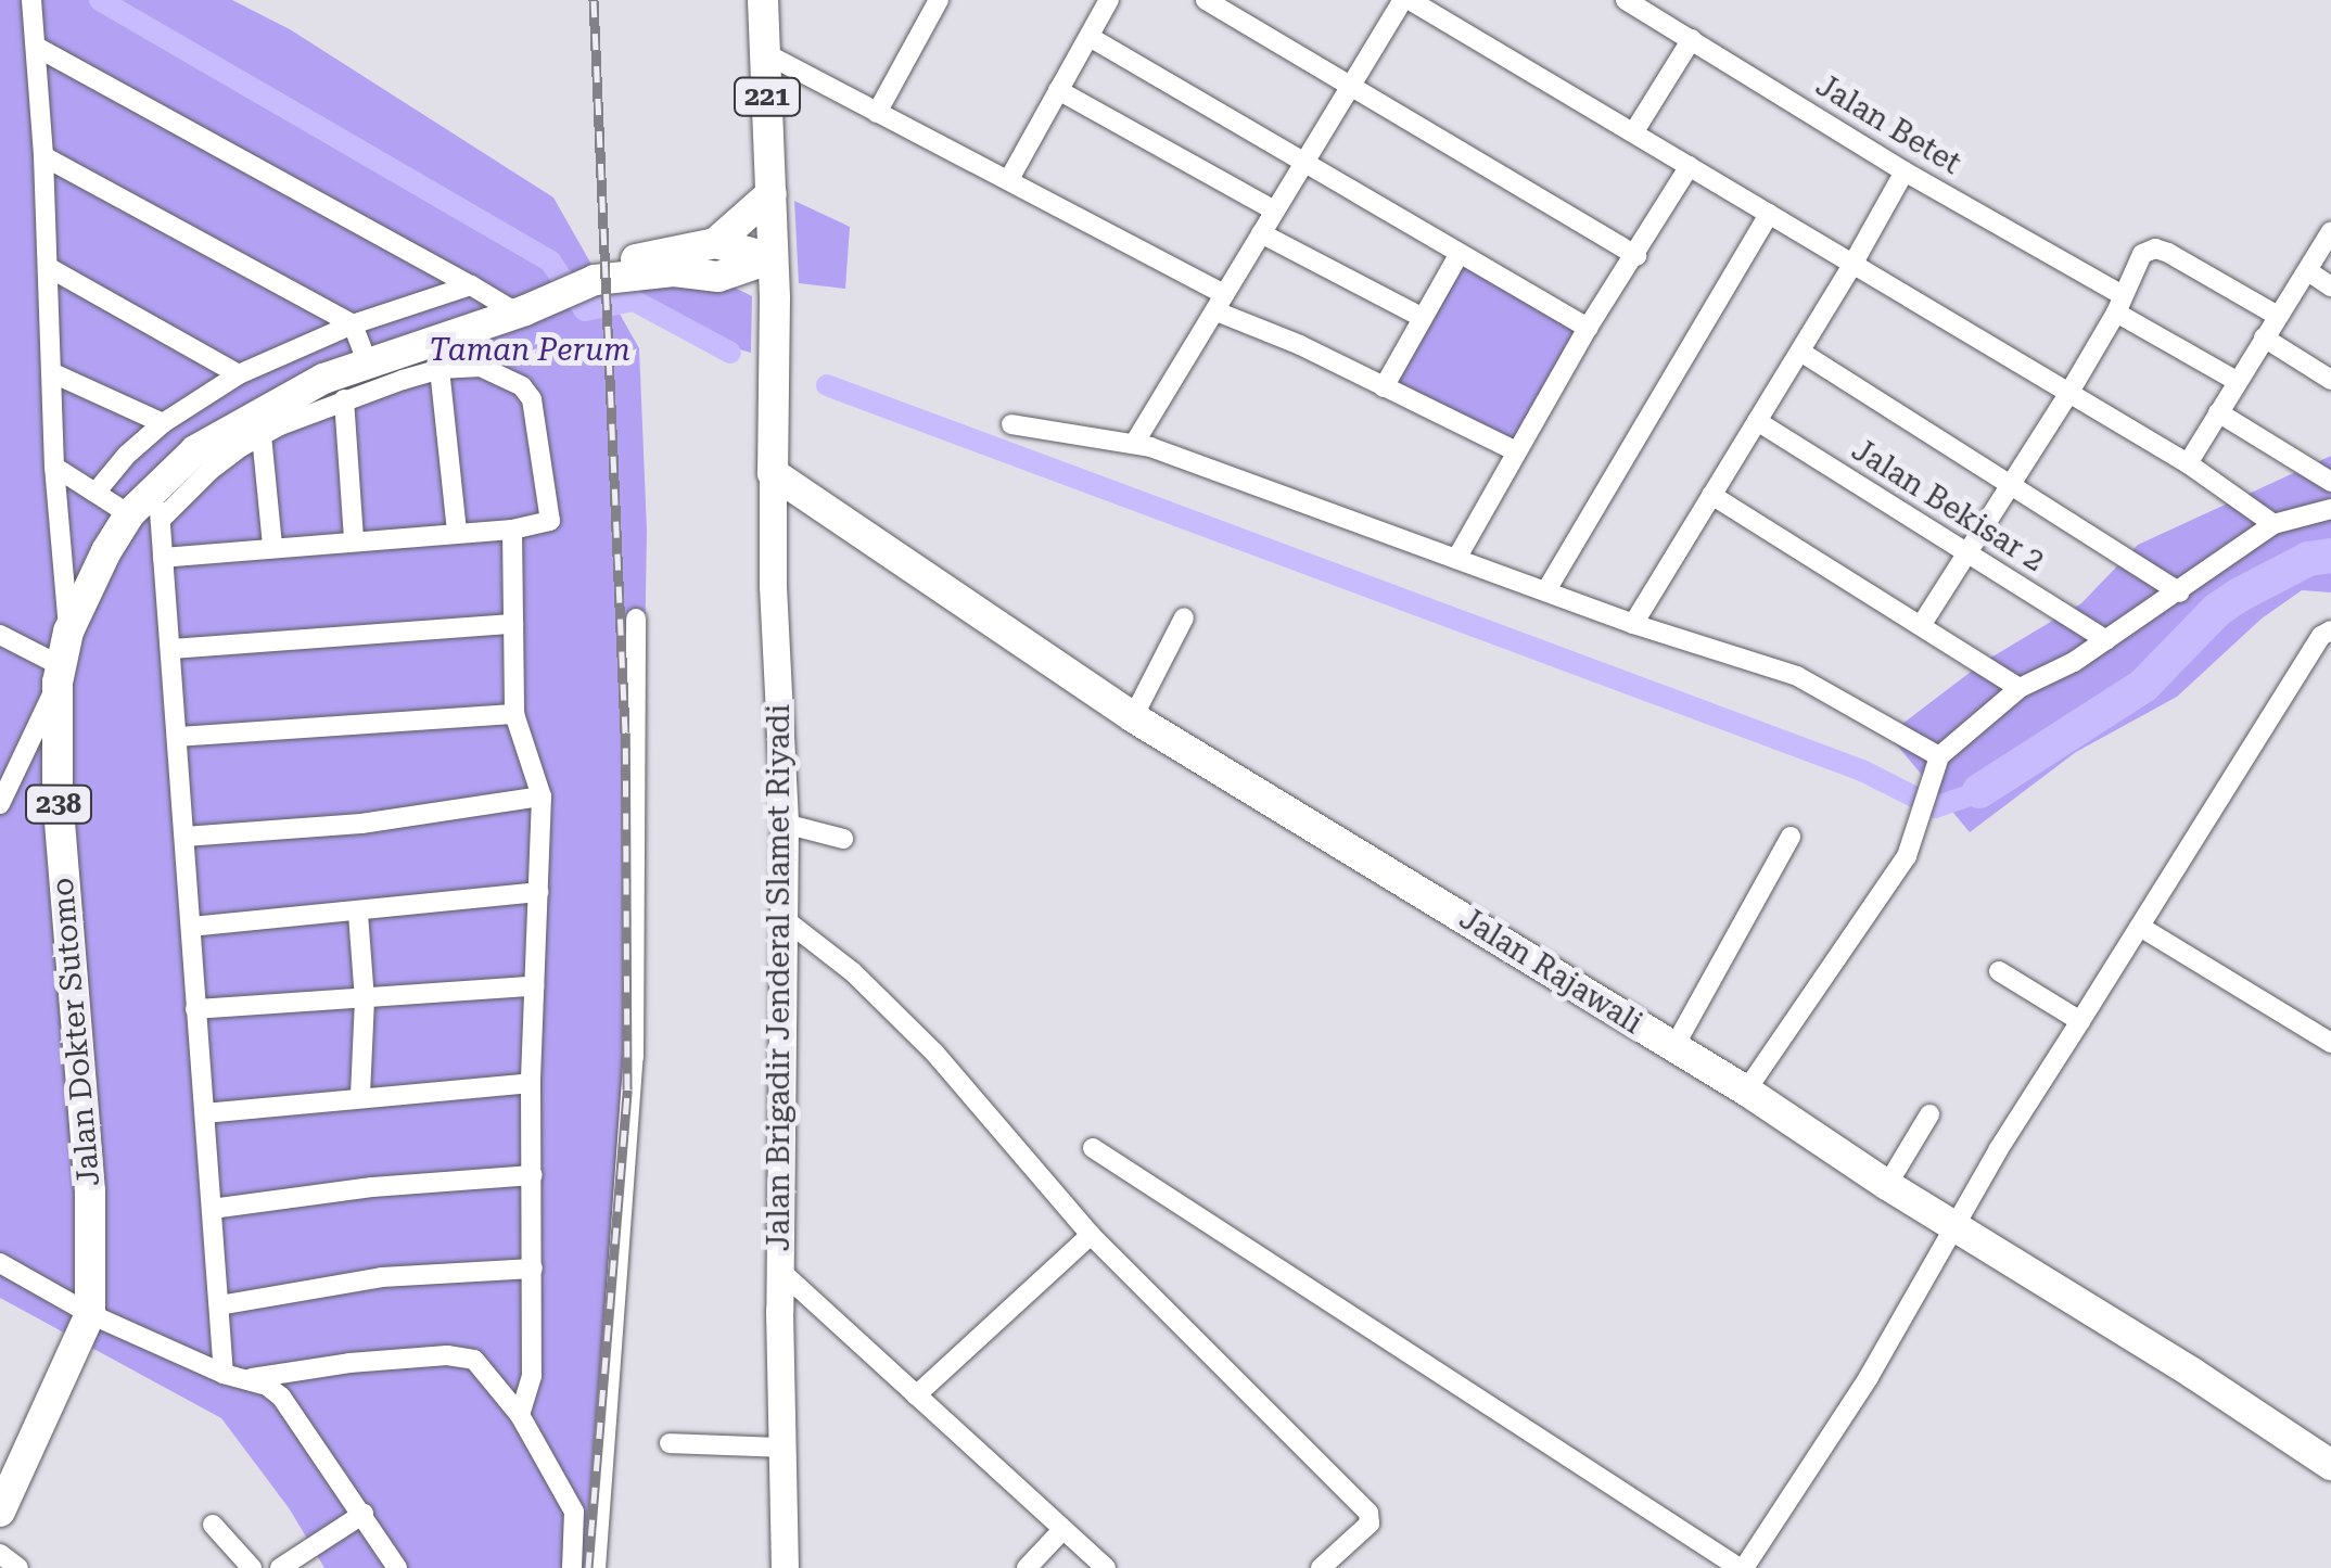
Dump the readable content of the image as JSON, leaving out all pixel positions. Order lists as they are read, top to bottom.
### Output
{
  "streets": {
    "main road": [
      "221",
      "238",
      "Jalan Rajawali",
      "Jalan Brigadir Jenderal Slamet Riyadi",
      "Jalan Dokter Sutomo"
    ],
    "street": ["Jalan Betet", "Jalan Bekisar 2"]
  },
  "crossings": [
    ["221", "Jalan Brigadir Jenderal Slamet Riyadi"],
    ["221", "Jalan Dokter Sutomo"],
    ["Jalan Rajawali", "Jalan Brigadir Jenderal Slamet Riyadi"],
    ["Jalan Brigadir Jenderal Slamet Riyadi", "Jalan Dokter Sutomo"]
  ],
  "parks": ["Taman Perum"]
}
